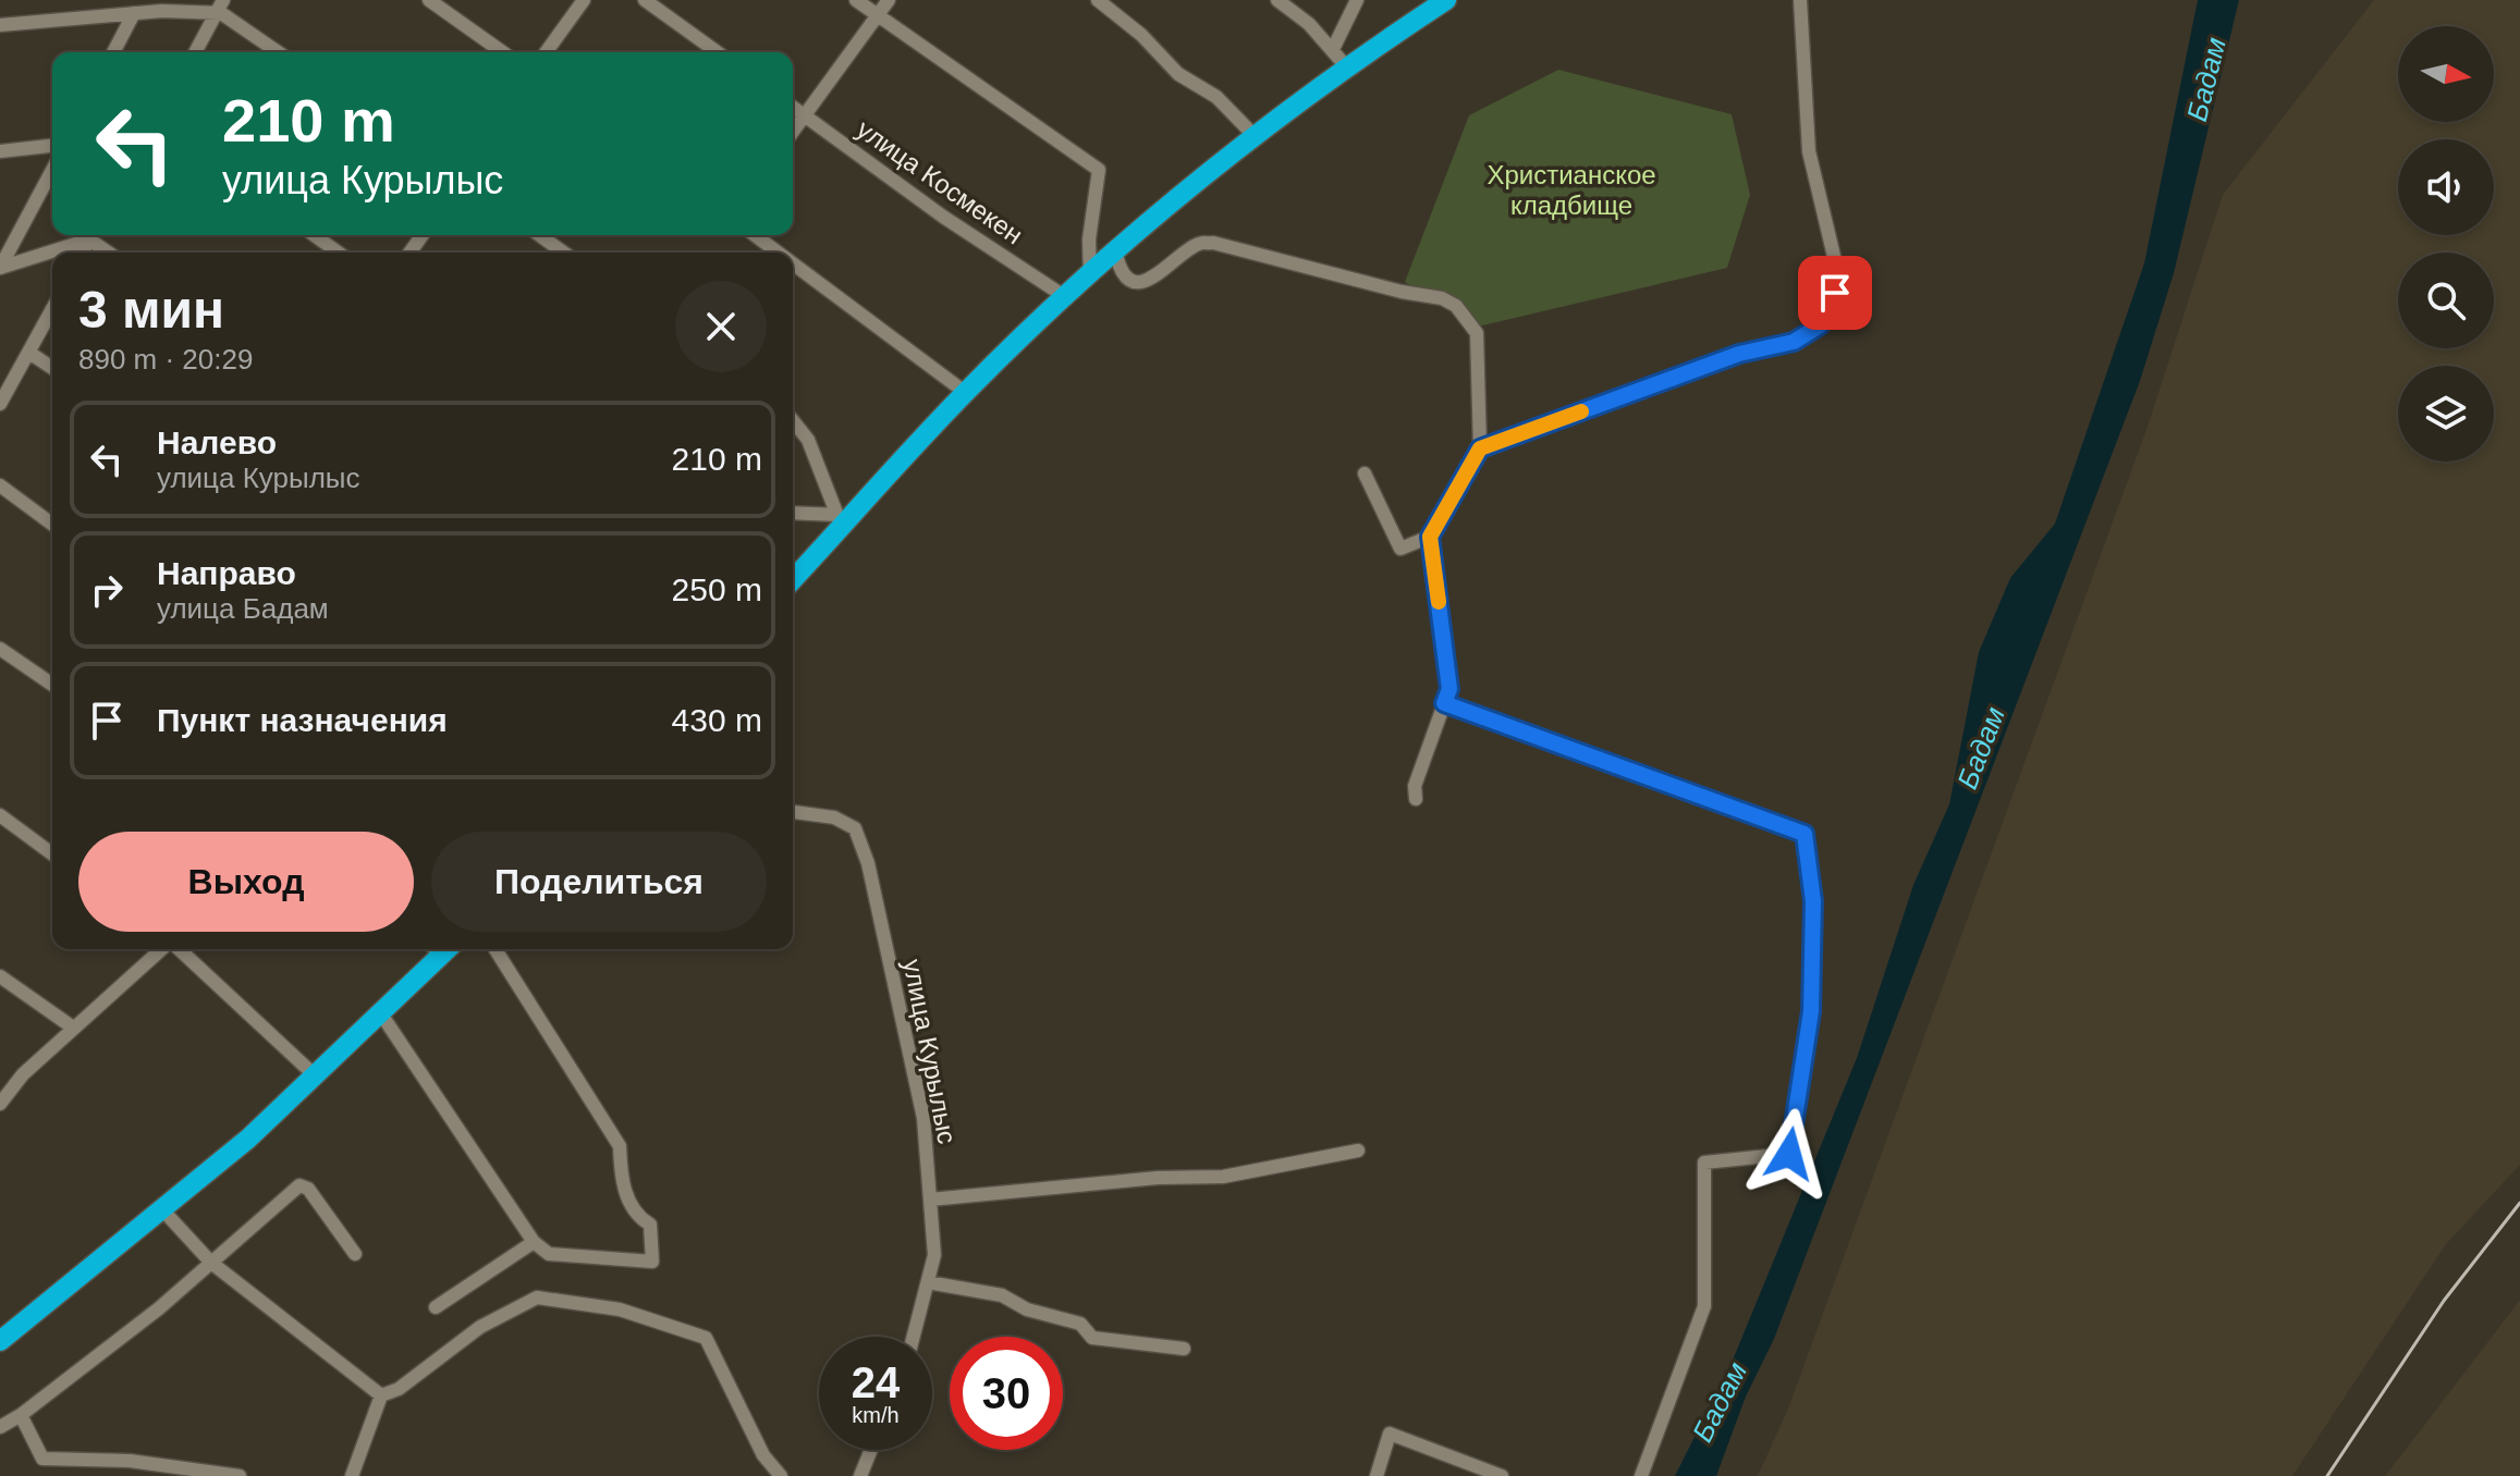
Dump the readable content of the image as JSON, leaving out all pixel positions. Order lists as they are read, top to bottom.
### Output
{
  "streets": {
    "street": ["улица Космекен", "улица Курылыс"]
  },
  "water": ["Бадам"],
  "parks": ["Христианское кладбище"],
  "north": "right",
  "page": {
    "turn": ["210 m", "улица Курылыс"],
    "heading": ["3 мин", "890 m · 20:29"],
    "list": [
      {
        "name": "Налево",
        "note": "улица Курылыс",
        "value": "210 m"
      },
      {
        "name": "Направо",
        "note": "улица Бадам",
        "value": "250 m"
      },
      {
        "name": "Пункт назначения",
        "value": "430 m"
      }
    ],
    "buttons": ["Выход", "Поделиться"],
    "speed": "24 km/h",
    "limit": "30"
  }
}
